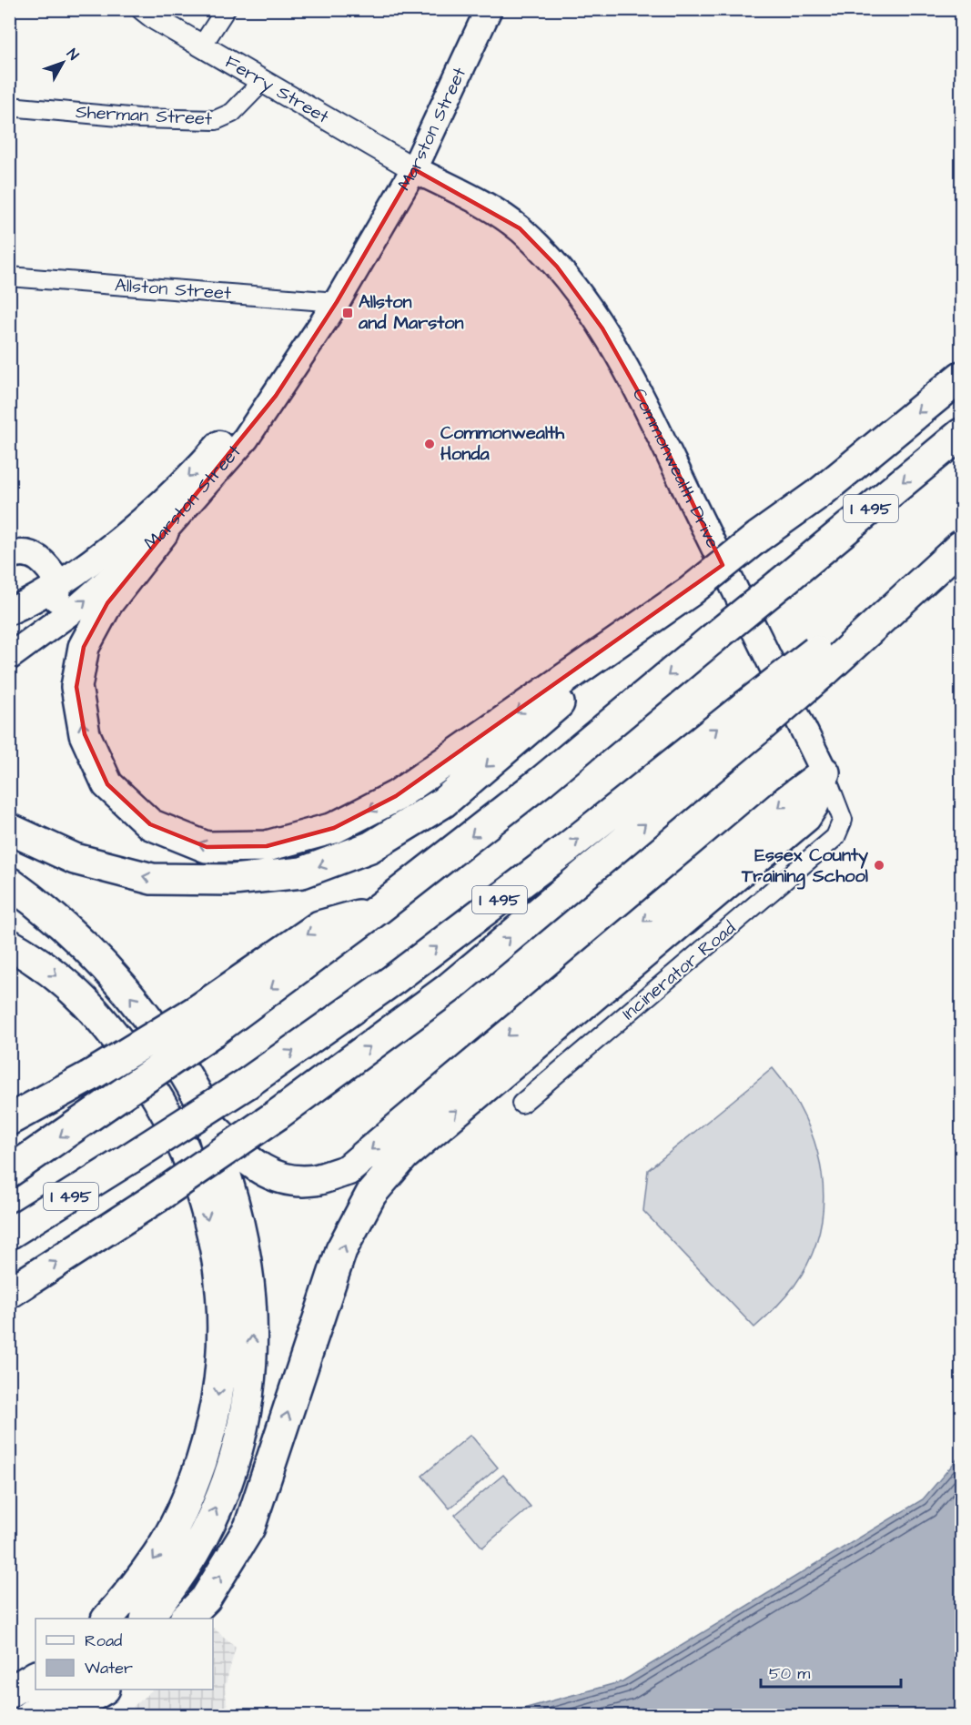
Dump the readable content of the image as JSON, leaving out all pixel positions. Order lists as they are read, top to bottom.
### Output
{
  "streets": {
    "highway": ["I 495"],
    "main road": ["Marston Street", "Commonwealth Drive"],
    "street": [
      "Ferry Street",
      "Sherman Street",
      "Allston Street",
      "Incinerator Road"
    ]
  },
  "crossings": [
    ["Ferry Street", "Sherman Street"],
    ["Ferry Street", "Marston Street"],
    ["Ferry Street", "Commonwealth Drive"],
    ["Marston Street", "Allston Street"],
    ["Marston Street", "Commonwealth Drive"],
    ["Commonwealth Drive", "Incinerator Road"]
  ],
  "places": {
    "transit": ["Allston and Marston"],
    "other": ["Commonwealth Honda", "Essex County Training School"]
  },
  "legend": ["Road", "Water"],
  "scale_bar": "50 m",
  "north": "top right"
}
